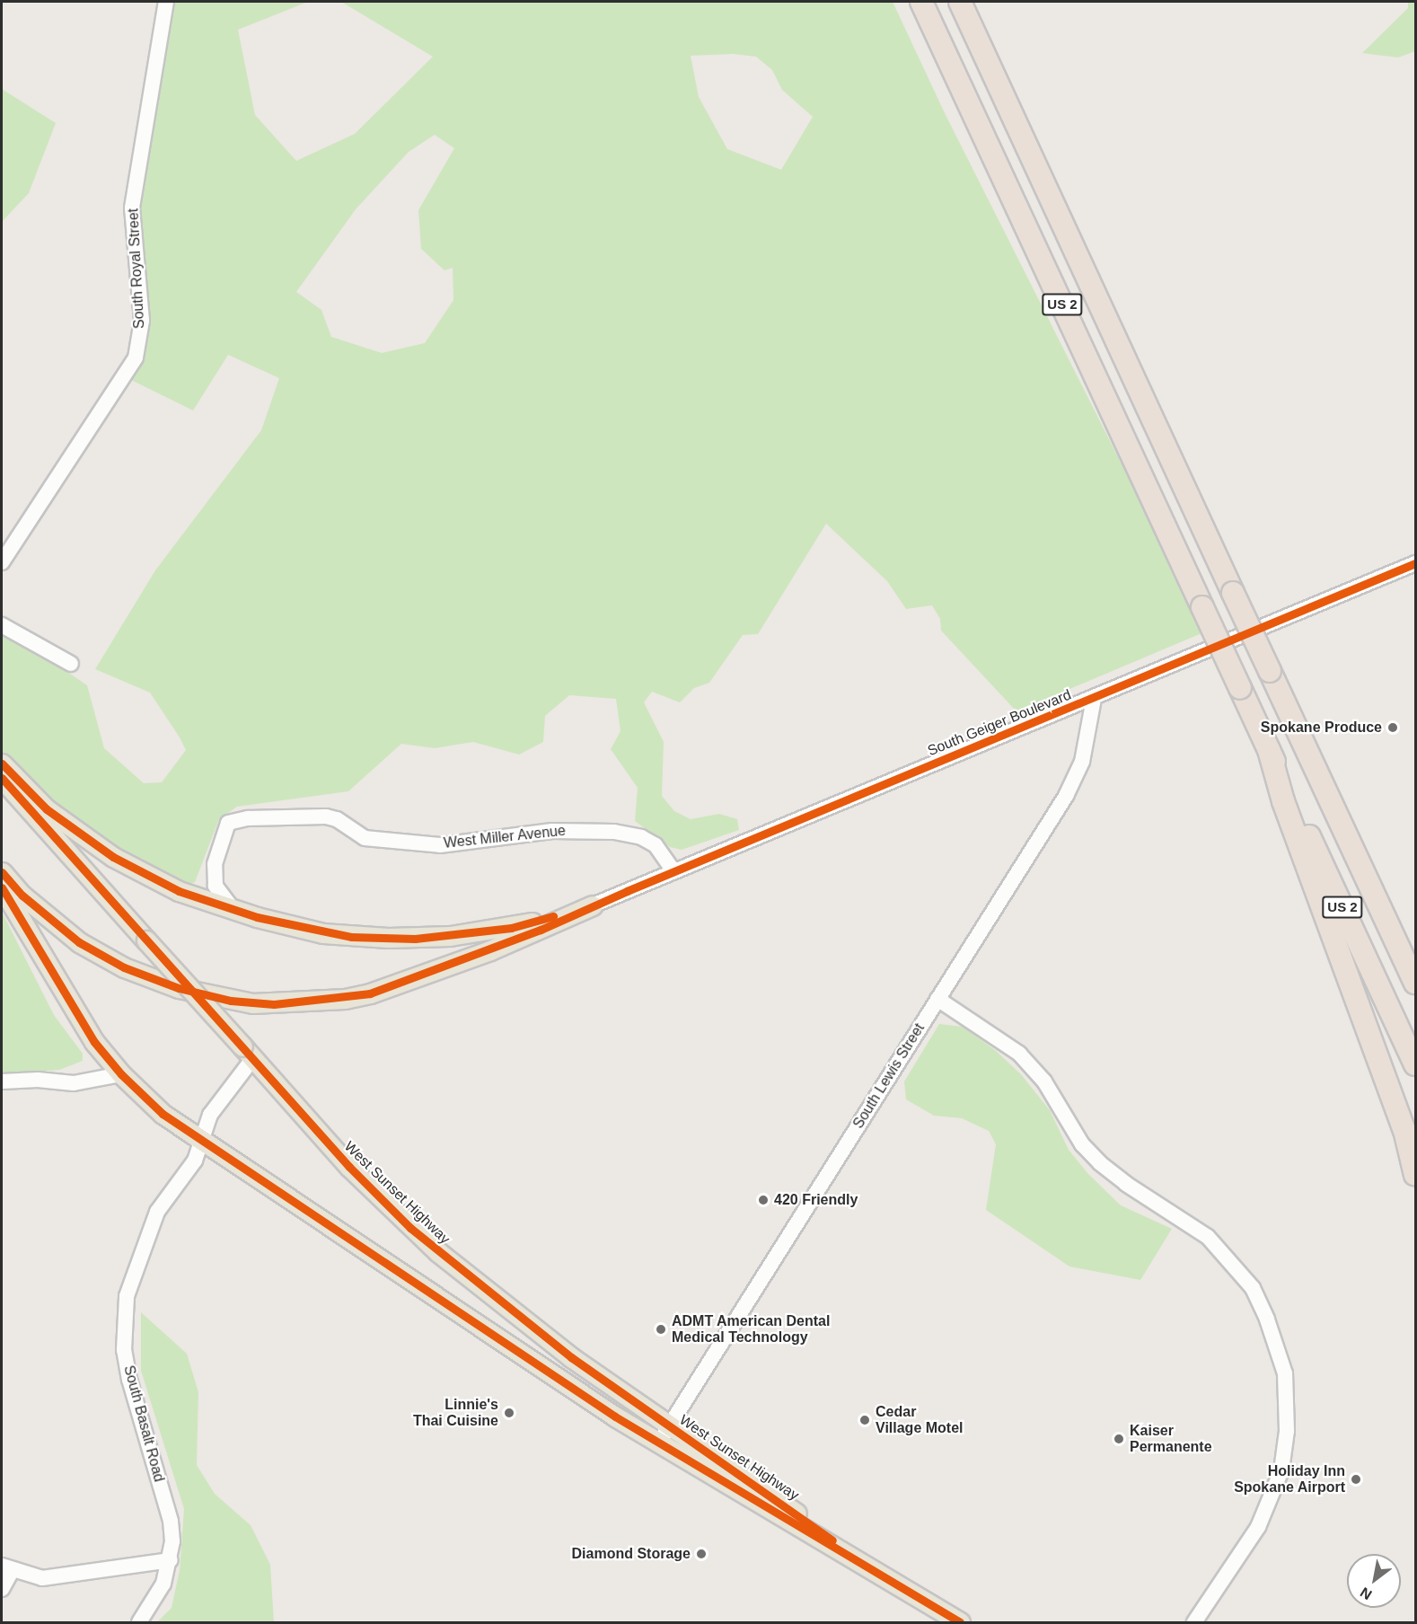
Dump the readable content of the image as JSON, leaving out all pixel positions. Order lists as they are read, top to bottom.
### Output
{
  "streets": {
    "highway": ["US 2"],
    "main road": ["West Sunset Highway"],
    "street": [
      "South Royal Street",
      "South Geiger Boulevard",
      "West Miller Avenue",
      "South Lewis Street",
      "South Basalt Road"
    ]
  },
  "crossings": [
    ["South Geiger Boulevard", "West Miller Avenue"],
    ["South Geiger Boulevard", "South Lewis Street"],
    ["South Lewis Street", "West Sunset Highway"],
    ["West Sunset Highway", "South Basalt Road"]
  ],
  "places": [
    "Spokane Produce",
    "420 Friendly",
    "ADMT American Dental Medical Technology",
    "Linnie's Thai Cuisine",
    "Cedar Village Motel",
    "Kaiser Permanente",
    "Holiday Inn Spokane Airport",
    "Diamond Storage"
  ],
  "north": "bottom left"
}
